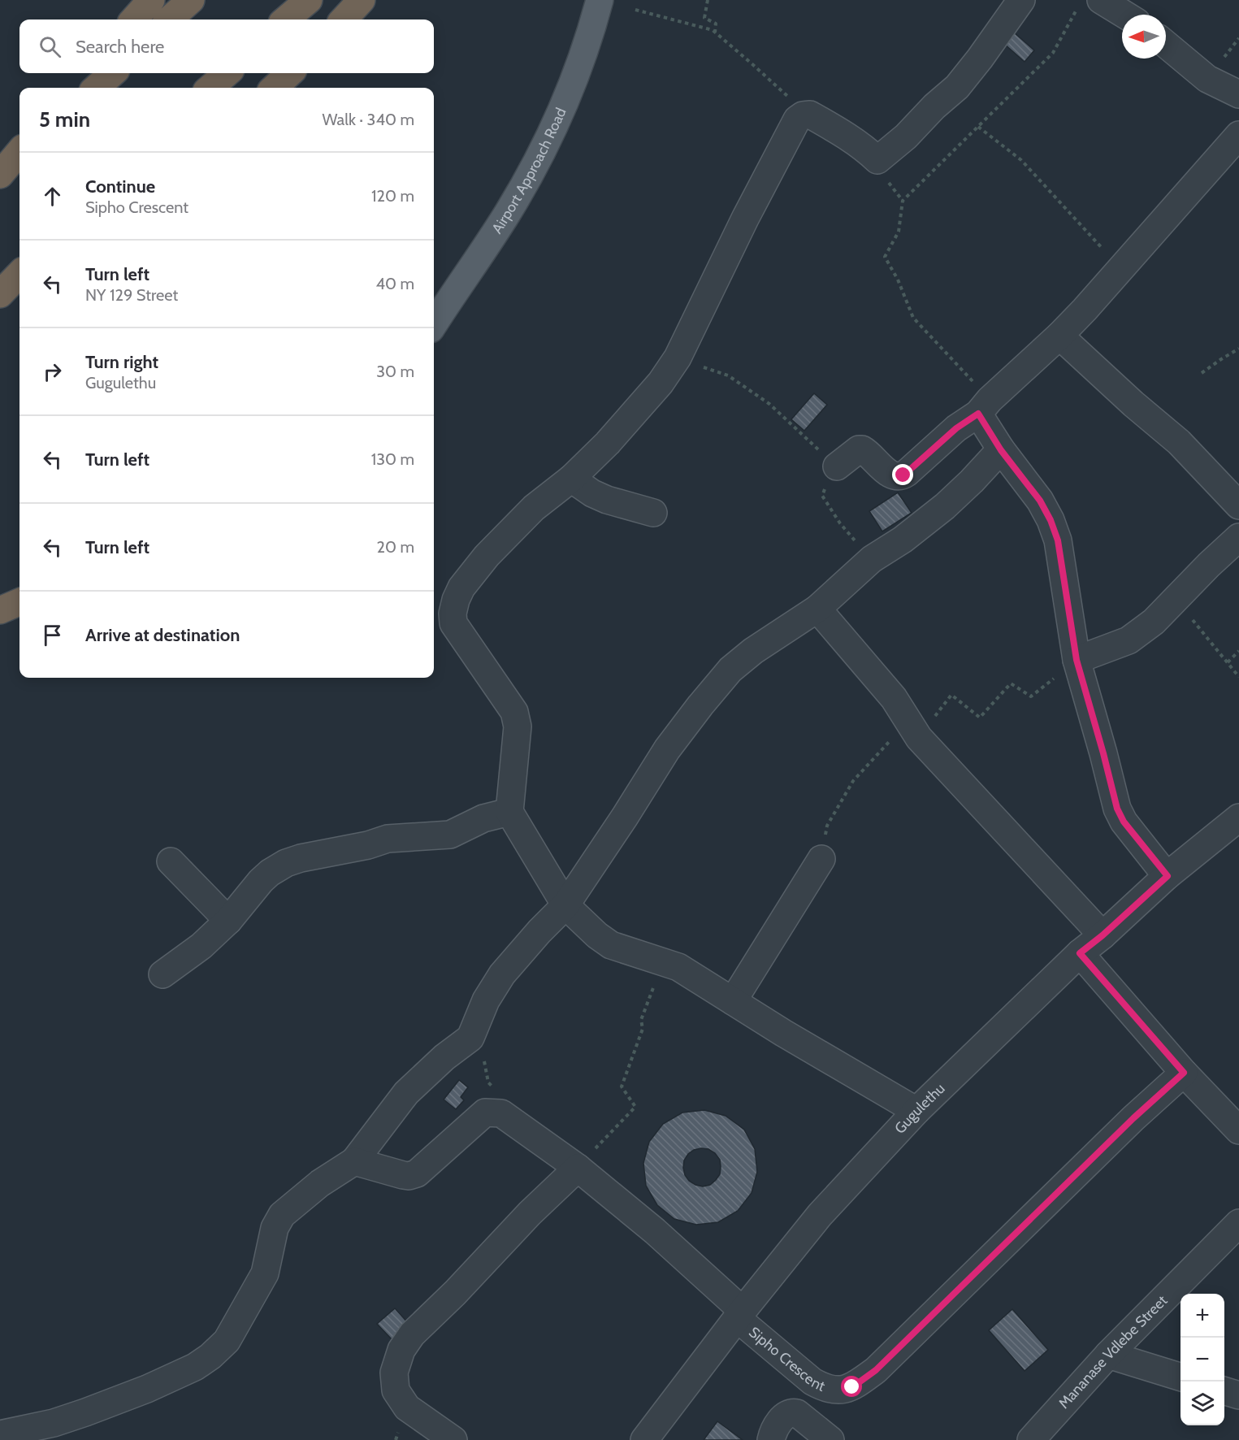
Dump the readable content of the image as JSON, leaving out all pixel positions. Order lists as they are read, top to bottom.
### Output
{
  "streets": {
    "main road": ["Airport Approach Road"],
    "street": ["Gugulethu", "Mananase Vdlebe Street", "Sipho Crescent"]
  },
  "crossings": [
    ["Gugulethu", "Sipho Crescent"]
  ],
  "north": "left",
  "page": {
    "search": "Search here",
    "heading": ["5 min", "Walk · 340 m"],
    "list": [
      ["Continue", "Sipho Crescent", "120 m"],
      ["Turn left", "NY 129 Street", "40 m"],
      ["Turn right", "Gugulethu", "30 m"],
      ["Turn left", "130 m"],
      ["Turn left", "20 m"],
      "Arrive at destination"
    ],
    "map_buttons": ["+", "−"]
  }
}
